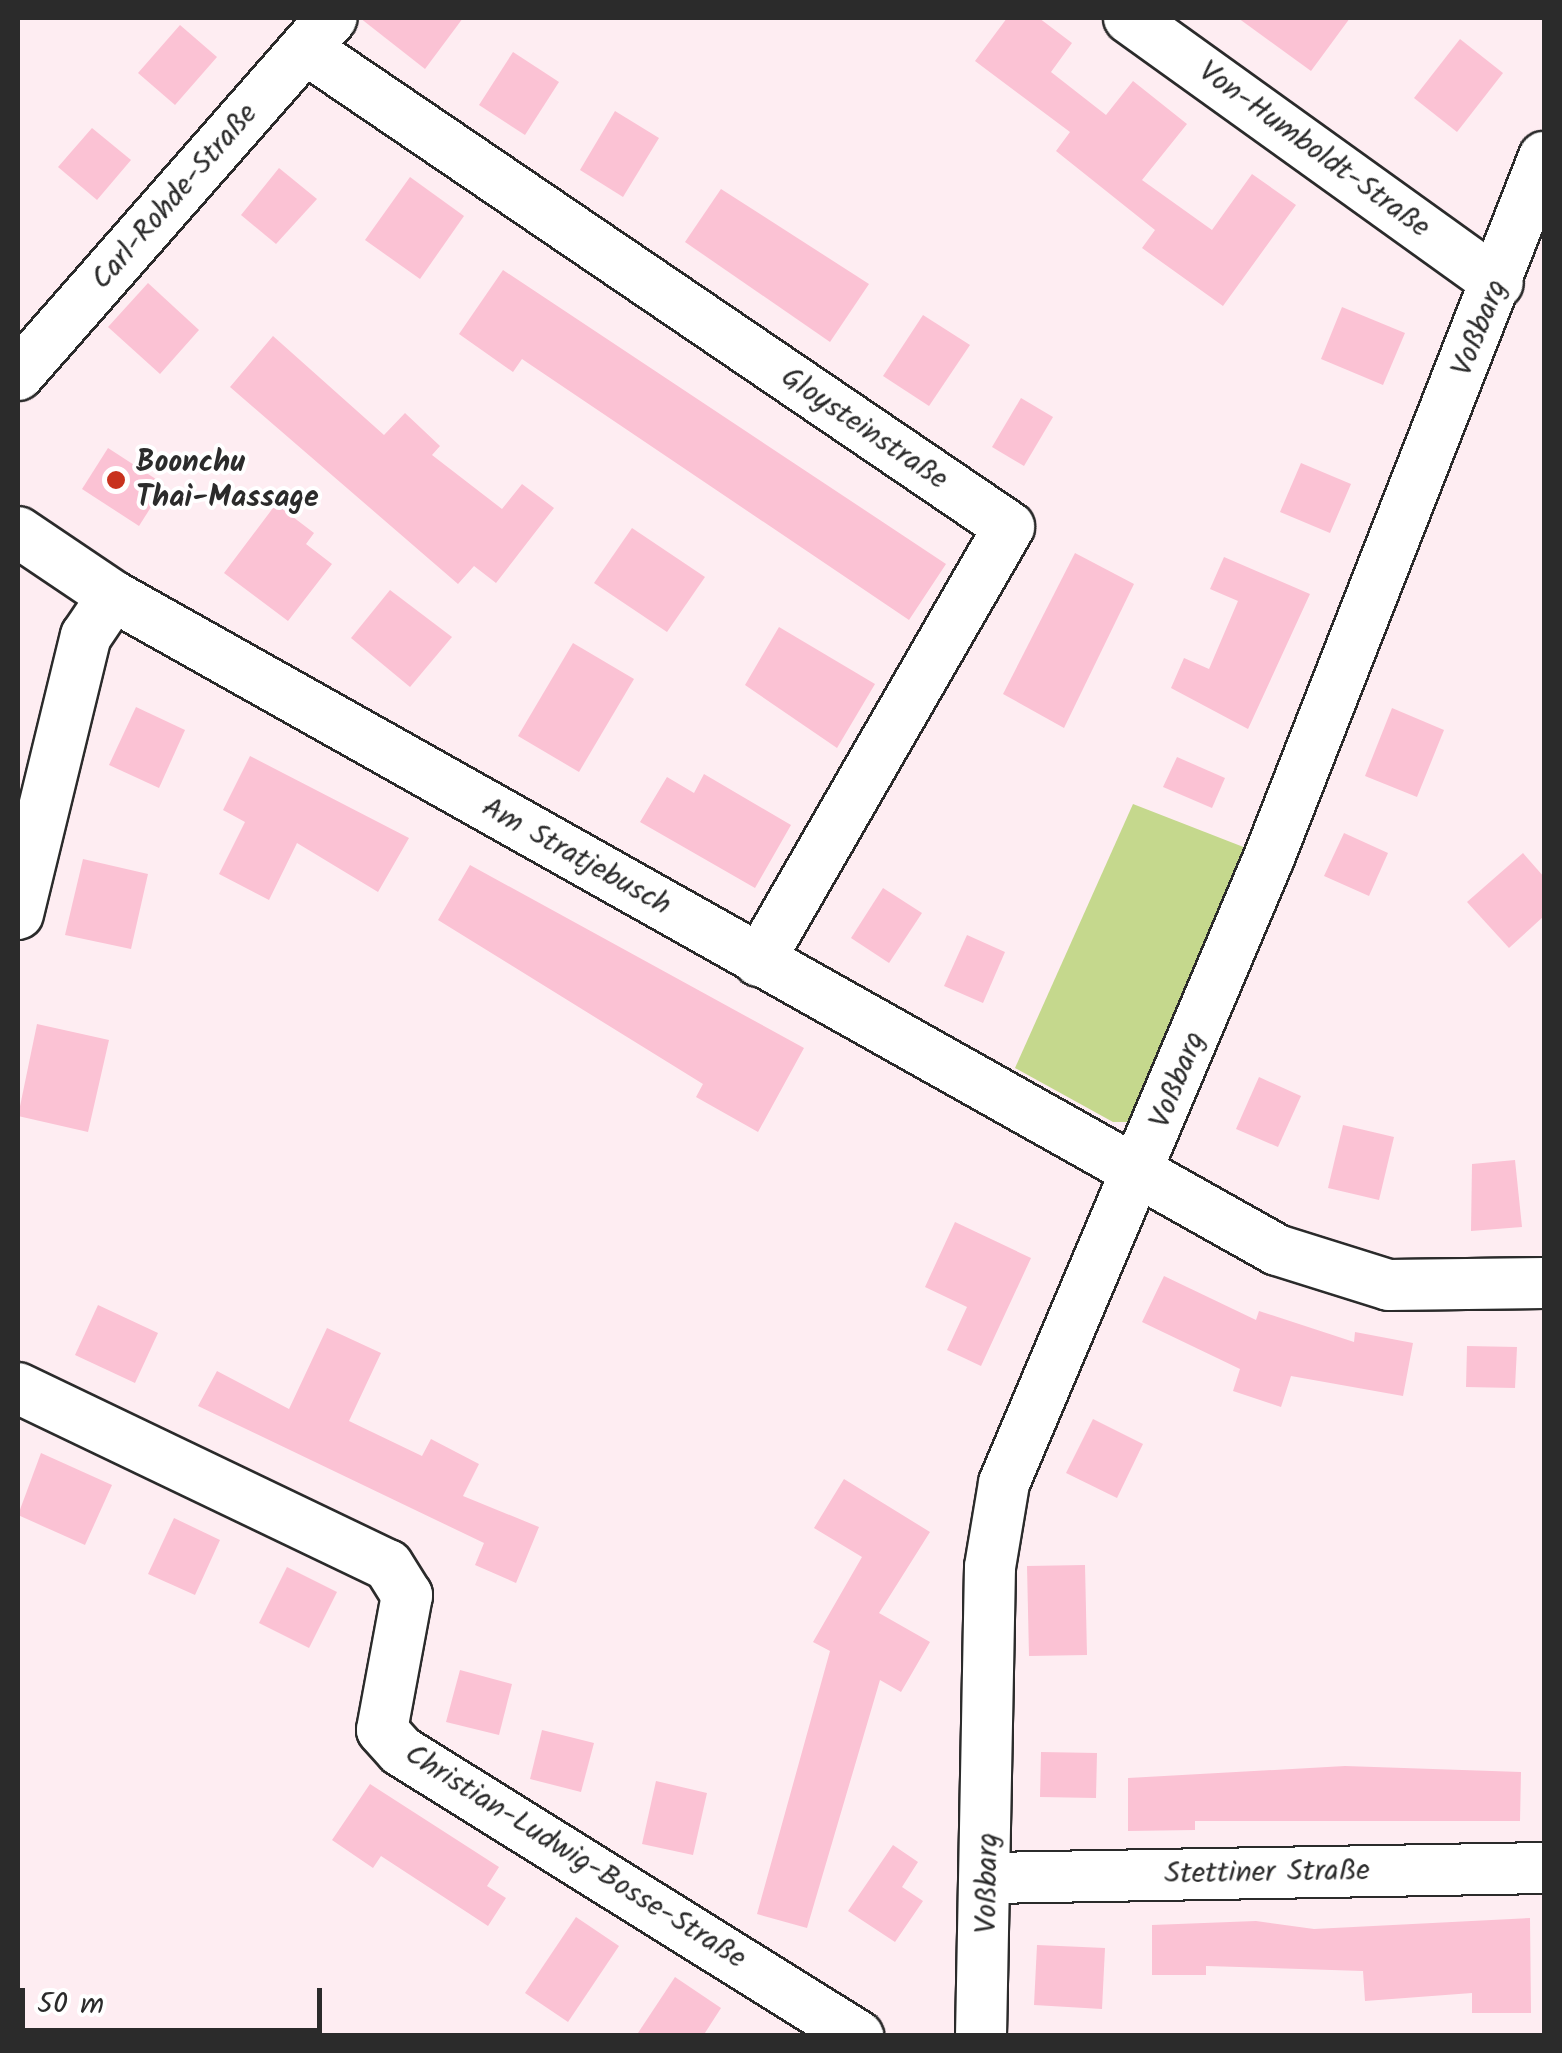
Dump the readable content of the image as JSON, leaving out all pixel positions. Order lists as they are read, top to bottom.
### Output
{
  "streets": {
    "street": [
      "Von-Humboldt-Straße",
      "Carl-Rohde-Straße",
      "Voßbarg",
      "Gloysteinstraße",
      "Am Stratjebusch",
      "Christian-Ludwig-Bosse-Straße",
      "Stettiner Straße"
    ]
  },
  "crossings": [
    ["Von-Humboldt-Straße", "Voßbarg"],
    ["Carl-Rohde-Straße", "Gloysteinstraße"],
    ["Voßbarg", "Am Stratjebusch"],
    ["Voßbarg", "Stettiner Straße"],
    ["Gloysteinstraße", "Am Stratjebusch"]
  ],
  "places": ["Boonchu Thai-Massage"],
  "scale_bar": "50 m"
}
